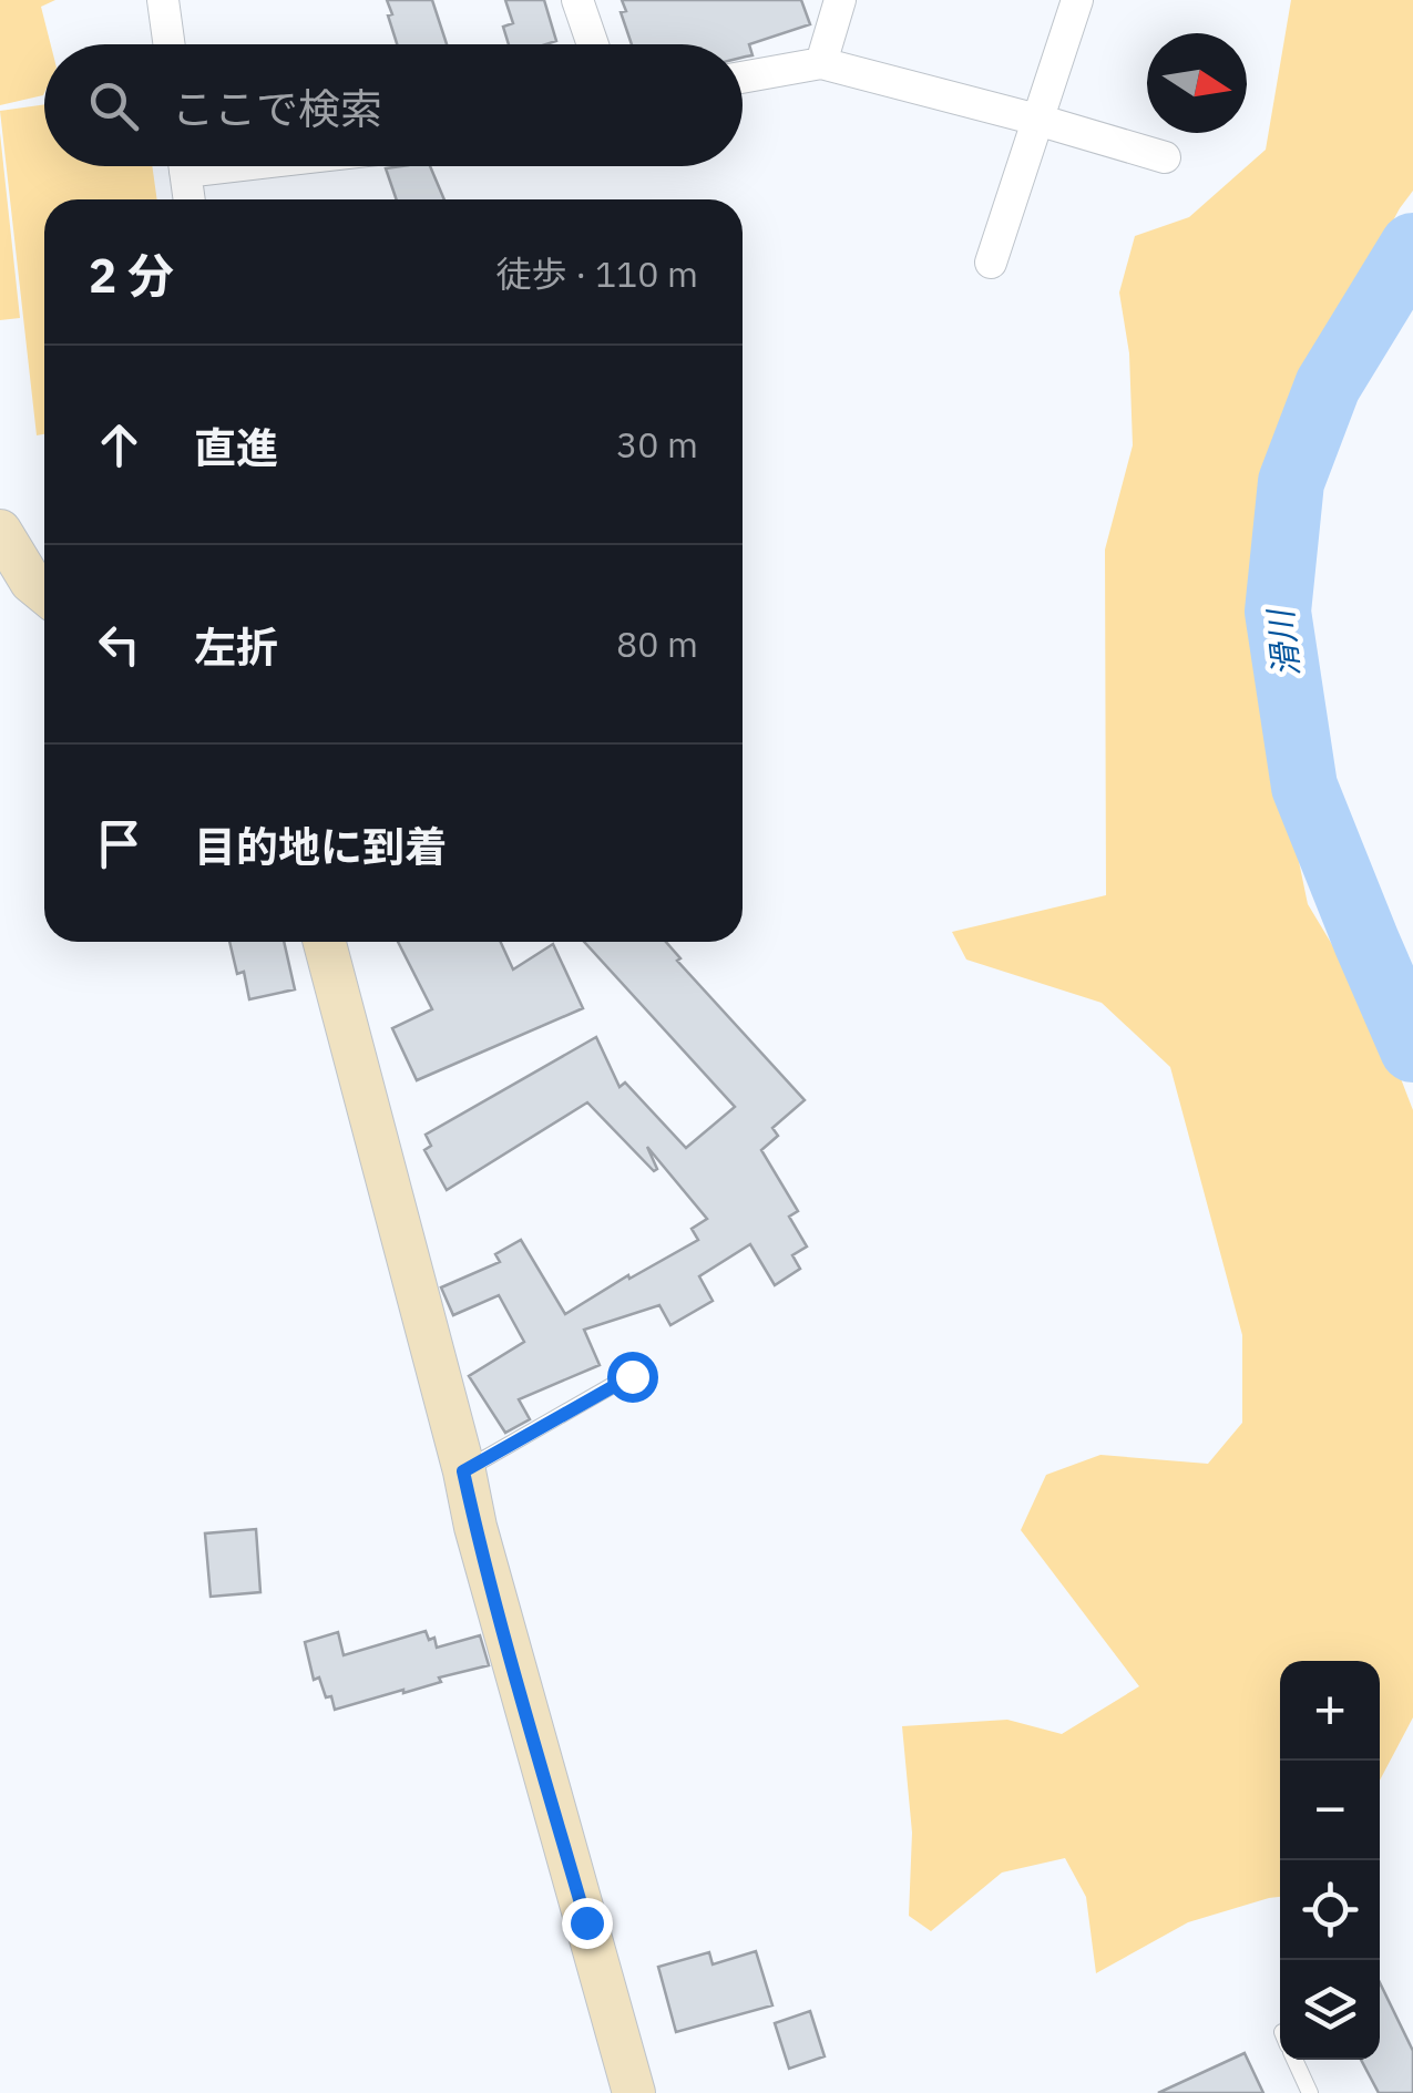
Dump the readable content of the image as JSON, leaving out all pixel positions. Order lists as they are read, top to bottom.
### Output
{
  "water": ["滑川"],
  "north": "right",
  "page": {
    "search": "ここで検索",
    "heading": ["2 分", "徒歩 · 110 m"],
    "list": [
      ["直進", "30 m"],
      ["左折", "80 m"],
      "目的地に到着"
    ],
    "map_buttons": ["+", "−"]
  }
}
